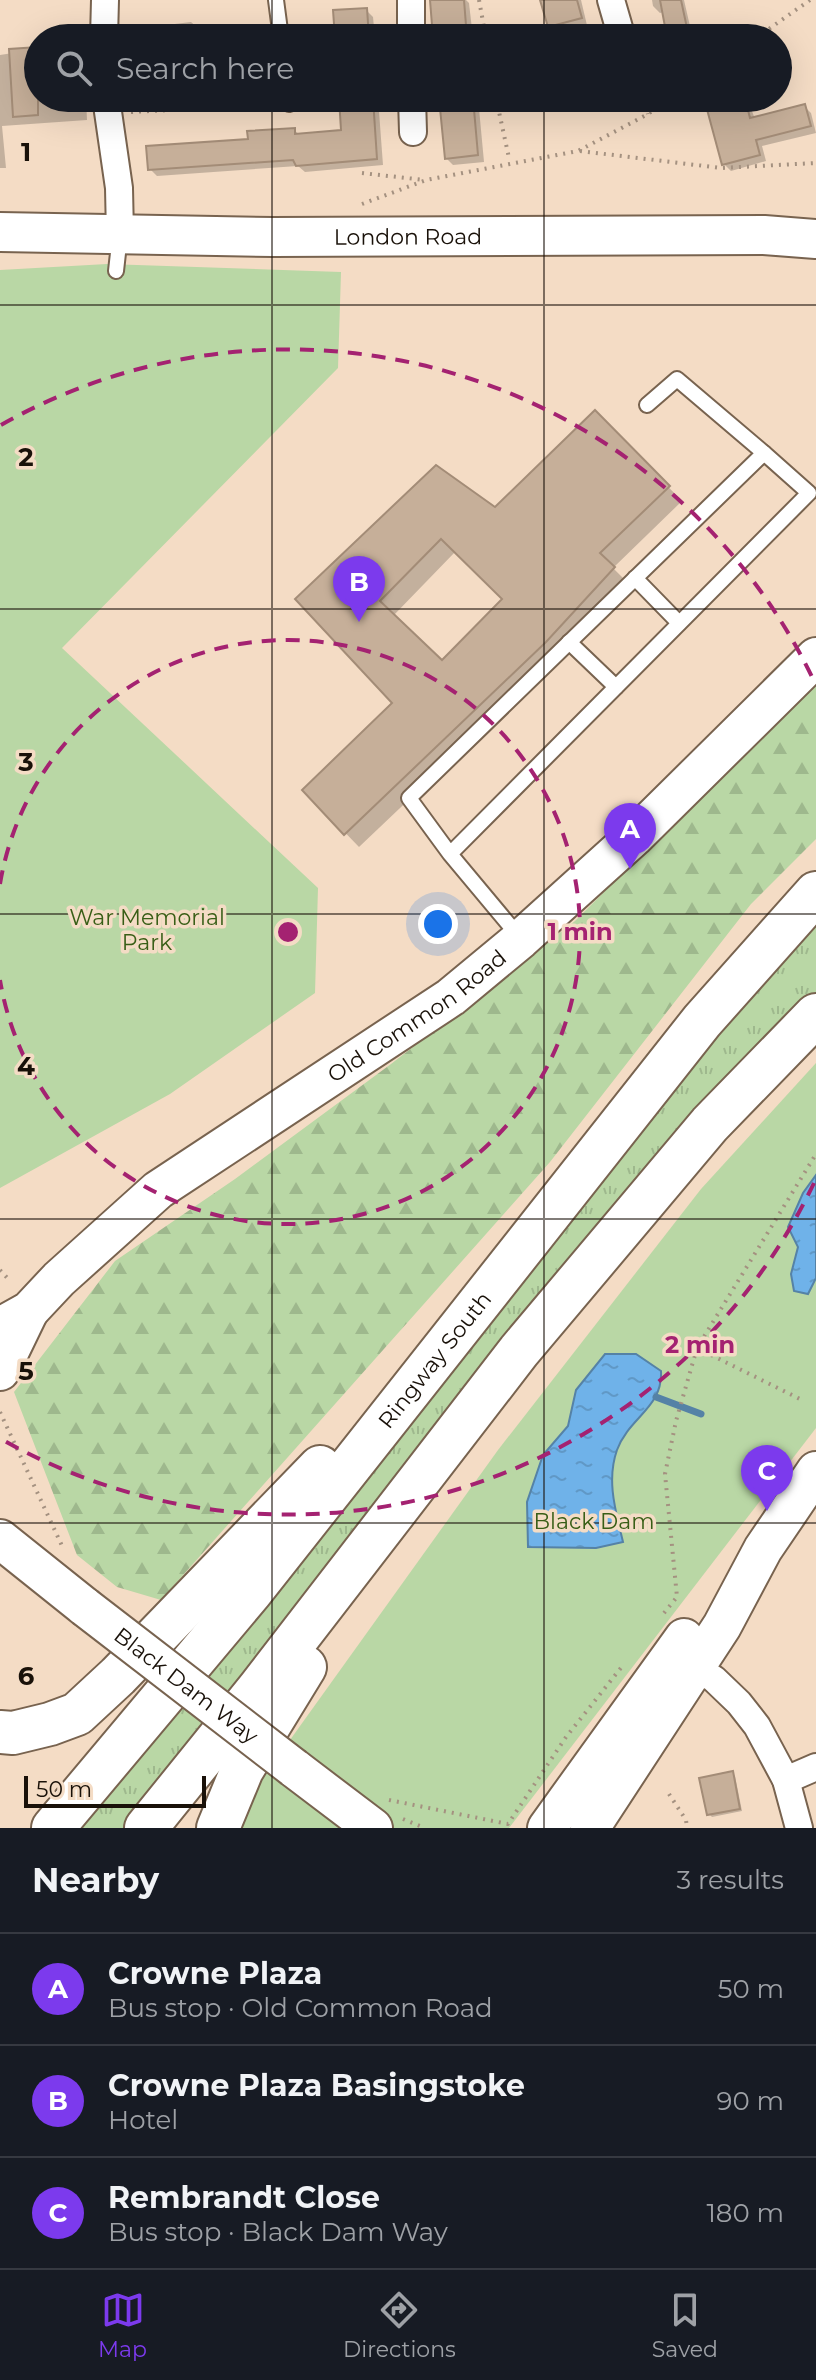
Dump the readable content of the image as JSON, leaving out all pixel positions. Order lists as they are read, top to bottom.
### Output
{
  "streets": {
    "main road": ["Ringway South"],
    "street": ["London Road", "Old Common Road", "Black Dam Way"]
  },
  "parks": ["War Memorial Park", "Black Dam"],
  "scale_bar": "50 m",
  "page": {
    "search": "Search here",
    "pins": ["B", "A", "C"],
    "scale": "50 m",
    "heading": ["Nearby", "3 results"],
    "list": [
      {
        "mark": "A",
        "name": "Crowne Plaza",
        "note": "Bus stop · Old Common Road",
        "value": "50 m"
      },
      {
        "mark": "B",
        "name": "Crowne Plaza Basingstoke",
        "note": "Hotel",
        "value": "90 m"
      },
      {
        "mark": "C",
        "name": "Rembrandt Close",
        "note": "Bus stop · Black Dam Way",
        "value": "180 m"
      }
    ],
    "nav": ["Map", "Directions", "Saved"]
  },
  "grid": {
    "rows": [
      "1",
      "2",
      "3",
      "4",
      "5",
      "6"
    ]
  },
  "rings": ["1 min", "2 min"]
}
